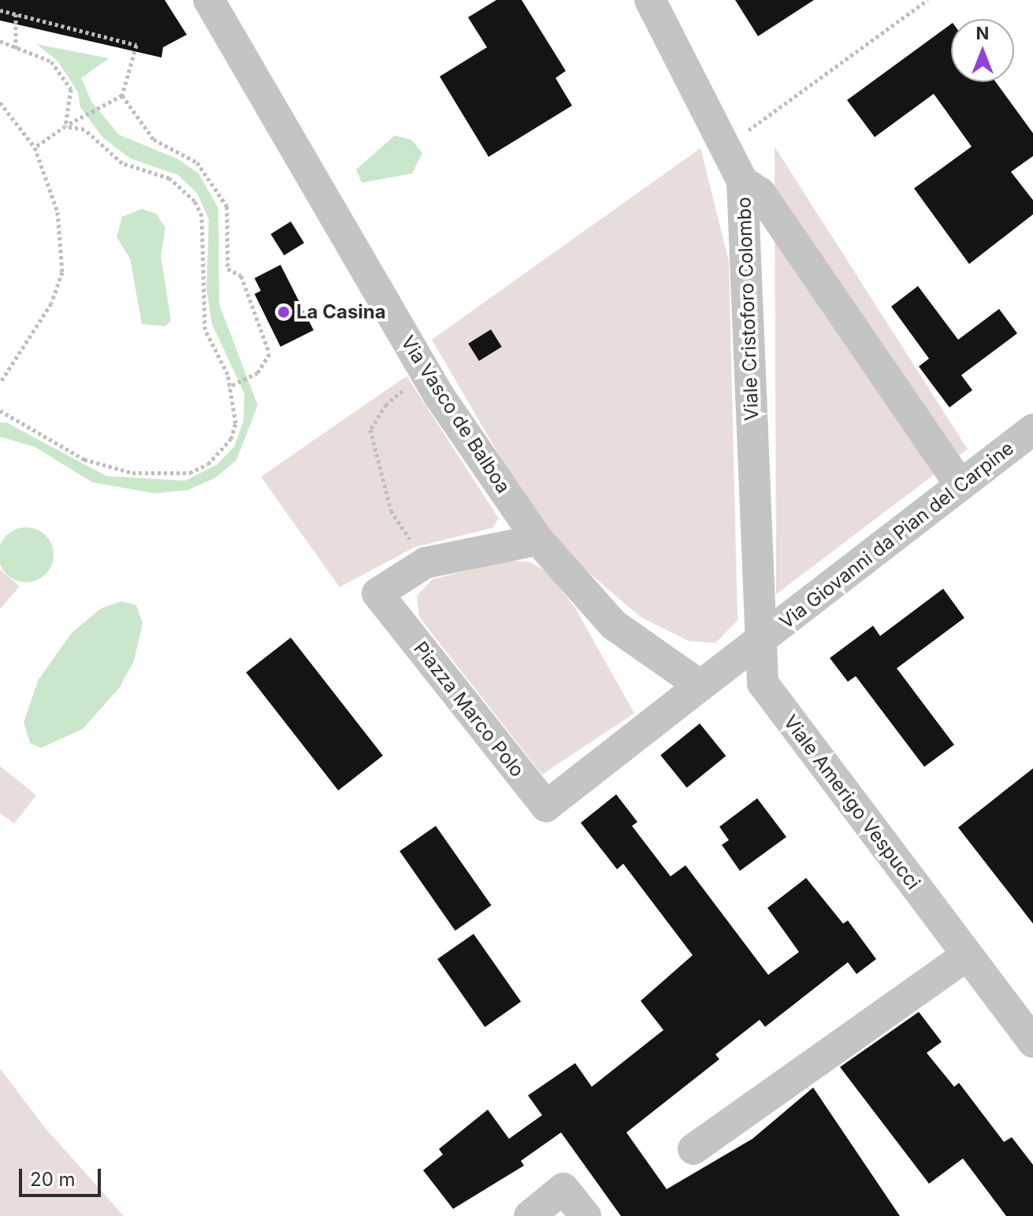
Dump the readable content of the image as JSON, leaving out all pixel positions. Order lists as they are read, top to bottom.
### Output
{
  "streets": {
    "street": [
      "Viale Cristoforo Colombo",
      "Via Vasco de Balboa",
      "Via Giovanni da Pian del Carpine",
      "Piazza Marco Polo",
      "Viale Amerigo Vespucci"
    ]
  },
  "crossings": [
    ["Viale Cristoforo Colombo", "Via Giovanni da Pian del Carpine"],
    ["Viale Cristoforo Colombo", "Viale Amerigo Vespucci"],
    ["Via Vasco de Balboa", "Piazza Marco Polo"],
    ["Via Giovanni da Pian del Carpine", "Viale Amerigo Vespucci"]
  ],
  "places": ["La Casina"],
  "scale_bar": "20 m",
  "north": "top"
}
